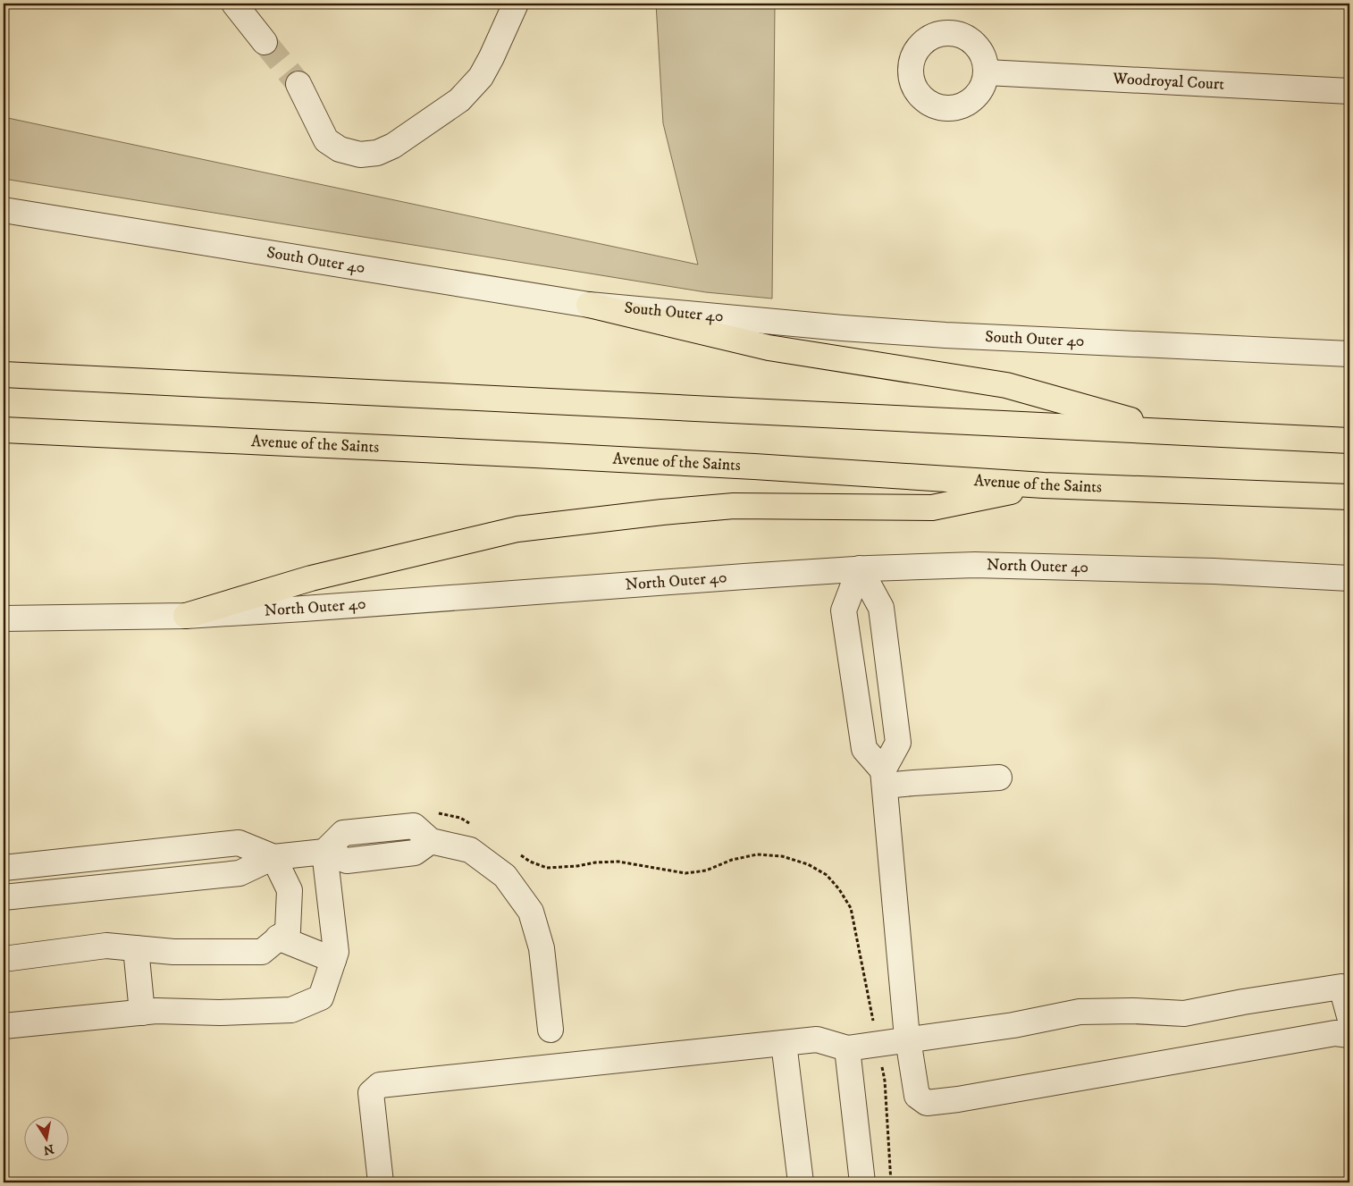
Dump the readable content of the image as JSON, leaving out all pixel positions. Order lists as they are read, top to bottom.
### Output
{
  "streets": {
    "highway": ["Avenue of the Saints"],
    "street": ["Woodroyal Court", "South Outer 40", "North Outer 40"]
  },
  "north": "bottom"
}
